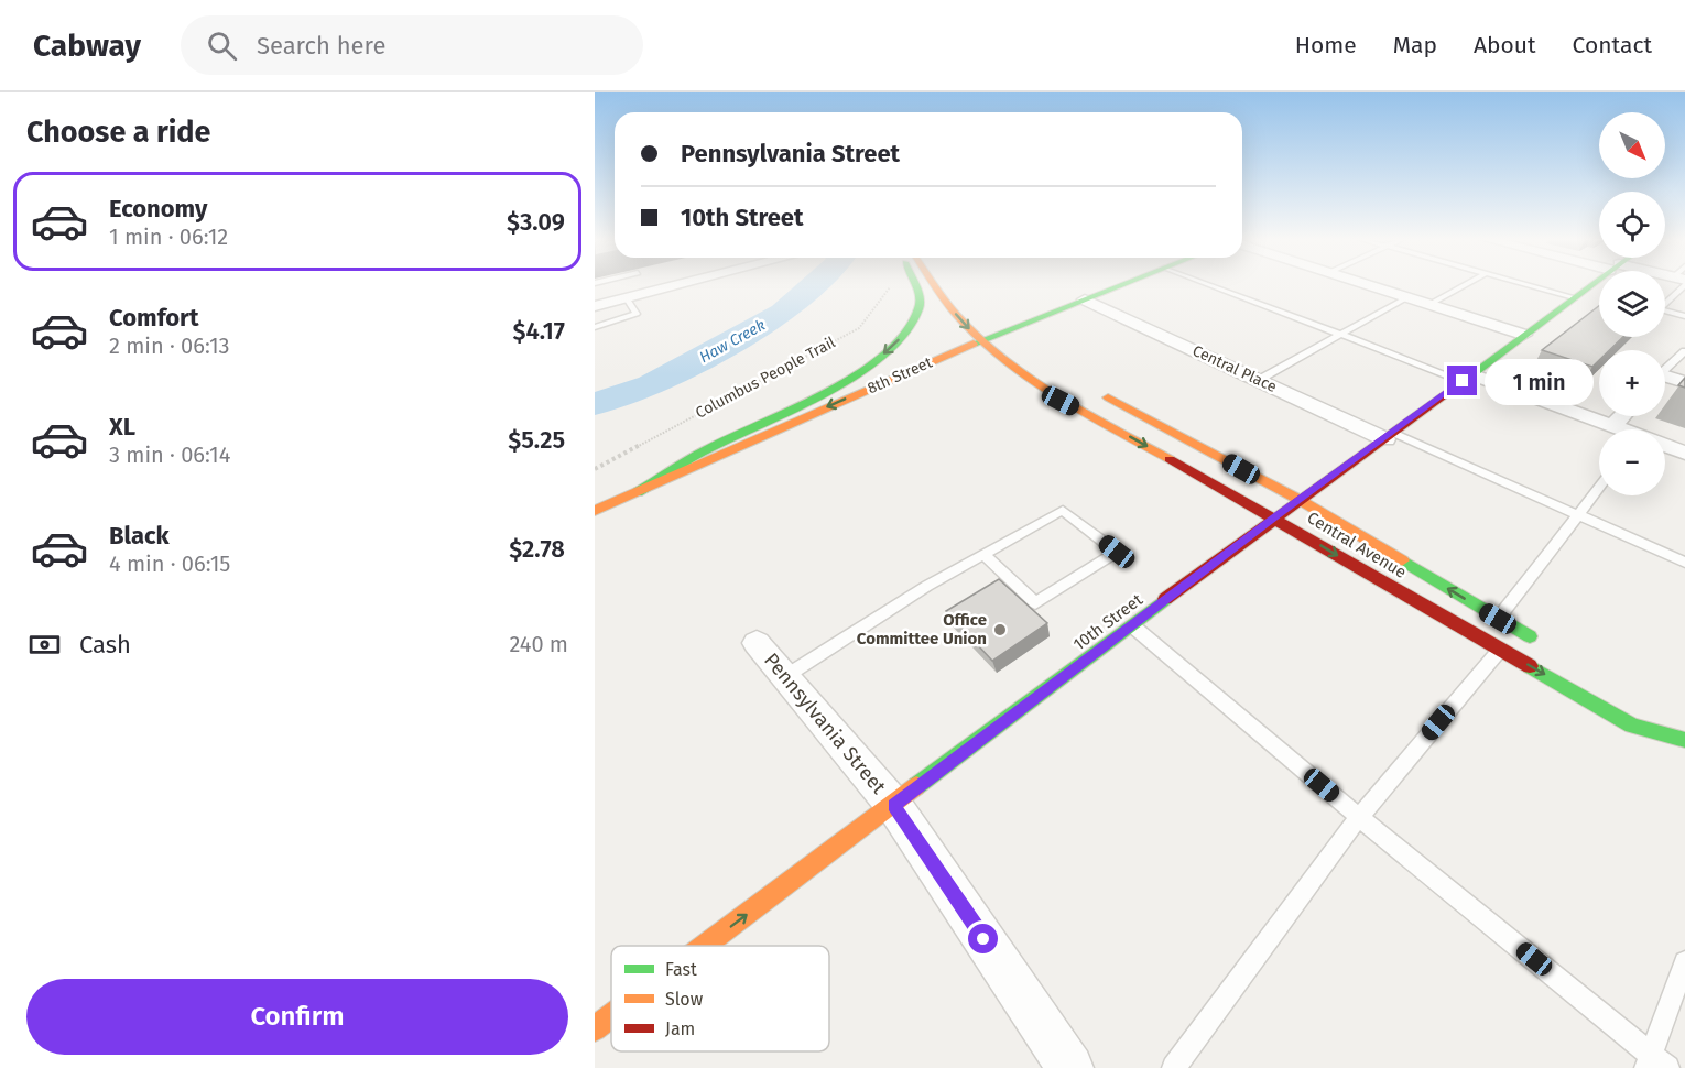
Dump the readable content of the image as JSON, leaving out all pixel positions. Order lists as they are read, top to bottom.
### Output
{
  "streets": {
    "main road": ["8th Street", "Central Avenue", "10th Street"],
    "street": ["Central Place", "Pennsylvania Street"],
    "path": ["Columbus People Trail"]
  },
  "crossings": [
    ["Central Place", "8th Street"],
    ["Central Place", "10th Street"],
    ["8th Street", "Central Avenue"],
    ["Central Avenue", "10th Street"],
    ["10th Street", "Pennsylvania Street"]
  ],
  "water": ["Haw Creek"],
  "places": ["Office Committee Union"],
  "legend": ["Fast", "Slow", "Jam"],
  "north": "bottom right",
  "page": {
    "header": "Cabway",
    "search": "Search here",
    "nav": [
      "Home",
      "Map",
      "About",
      "Contact"
    ],
    "heading": "Choose a ride",
    "map_buttons": ["+", "−"],
    "banner": ["Pennsylvania Street", "10th Street"],
    "list": [
      {
        "name": "Economy",
        "note": "1 min · 06:12",
        "value": "$3.09"
      },
      {
        "name": "Comfort",
        "note": "2 min · 06:13",
        "value": "$4.17"
      },
      {
        "name": "XL",
        "note": "3 min · 06:14",
        "value": "$5.25"
      },
      {
        "name": "Black",
        "note": "4 min · 06:15",
        "value": "$2.78"
      }
    ],
    "bubble": "1 min",
    "pay": ["Cash", "240 m"],
    "buttons": "Confirm"
  }
}
